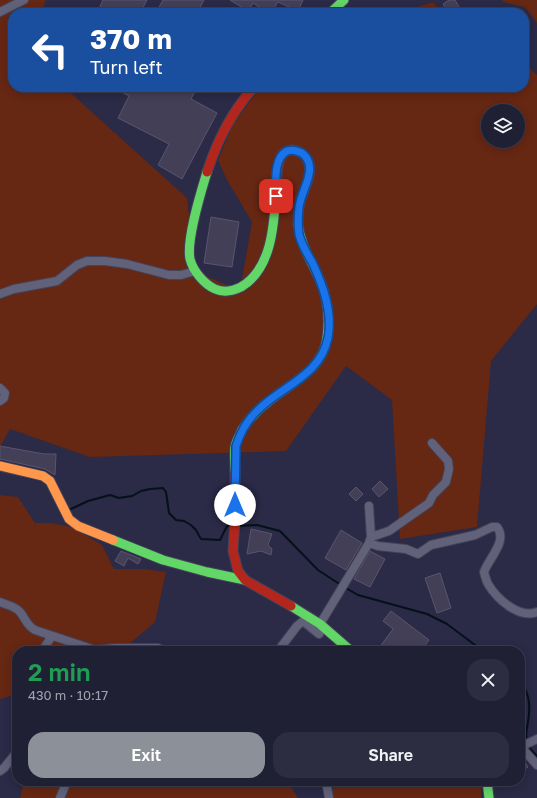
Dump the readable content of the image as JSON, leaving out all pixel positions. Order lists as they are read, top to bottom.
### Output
{
  "page": {
    "turn": ["370 m", "Turn left"],
    "heading": ["2 min", "430 m · 10:17"],
    "buttons": ["Exit", "Share"]
  }
}
